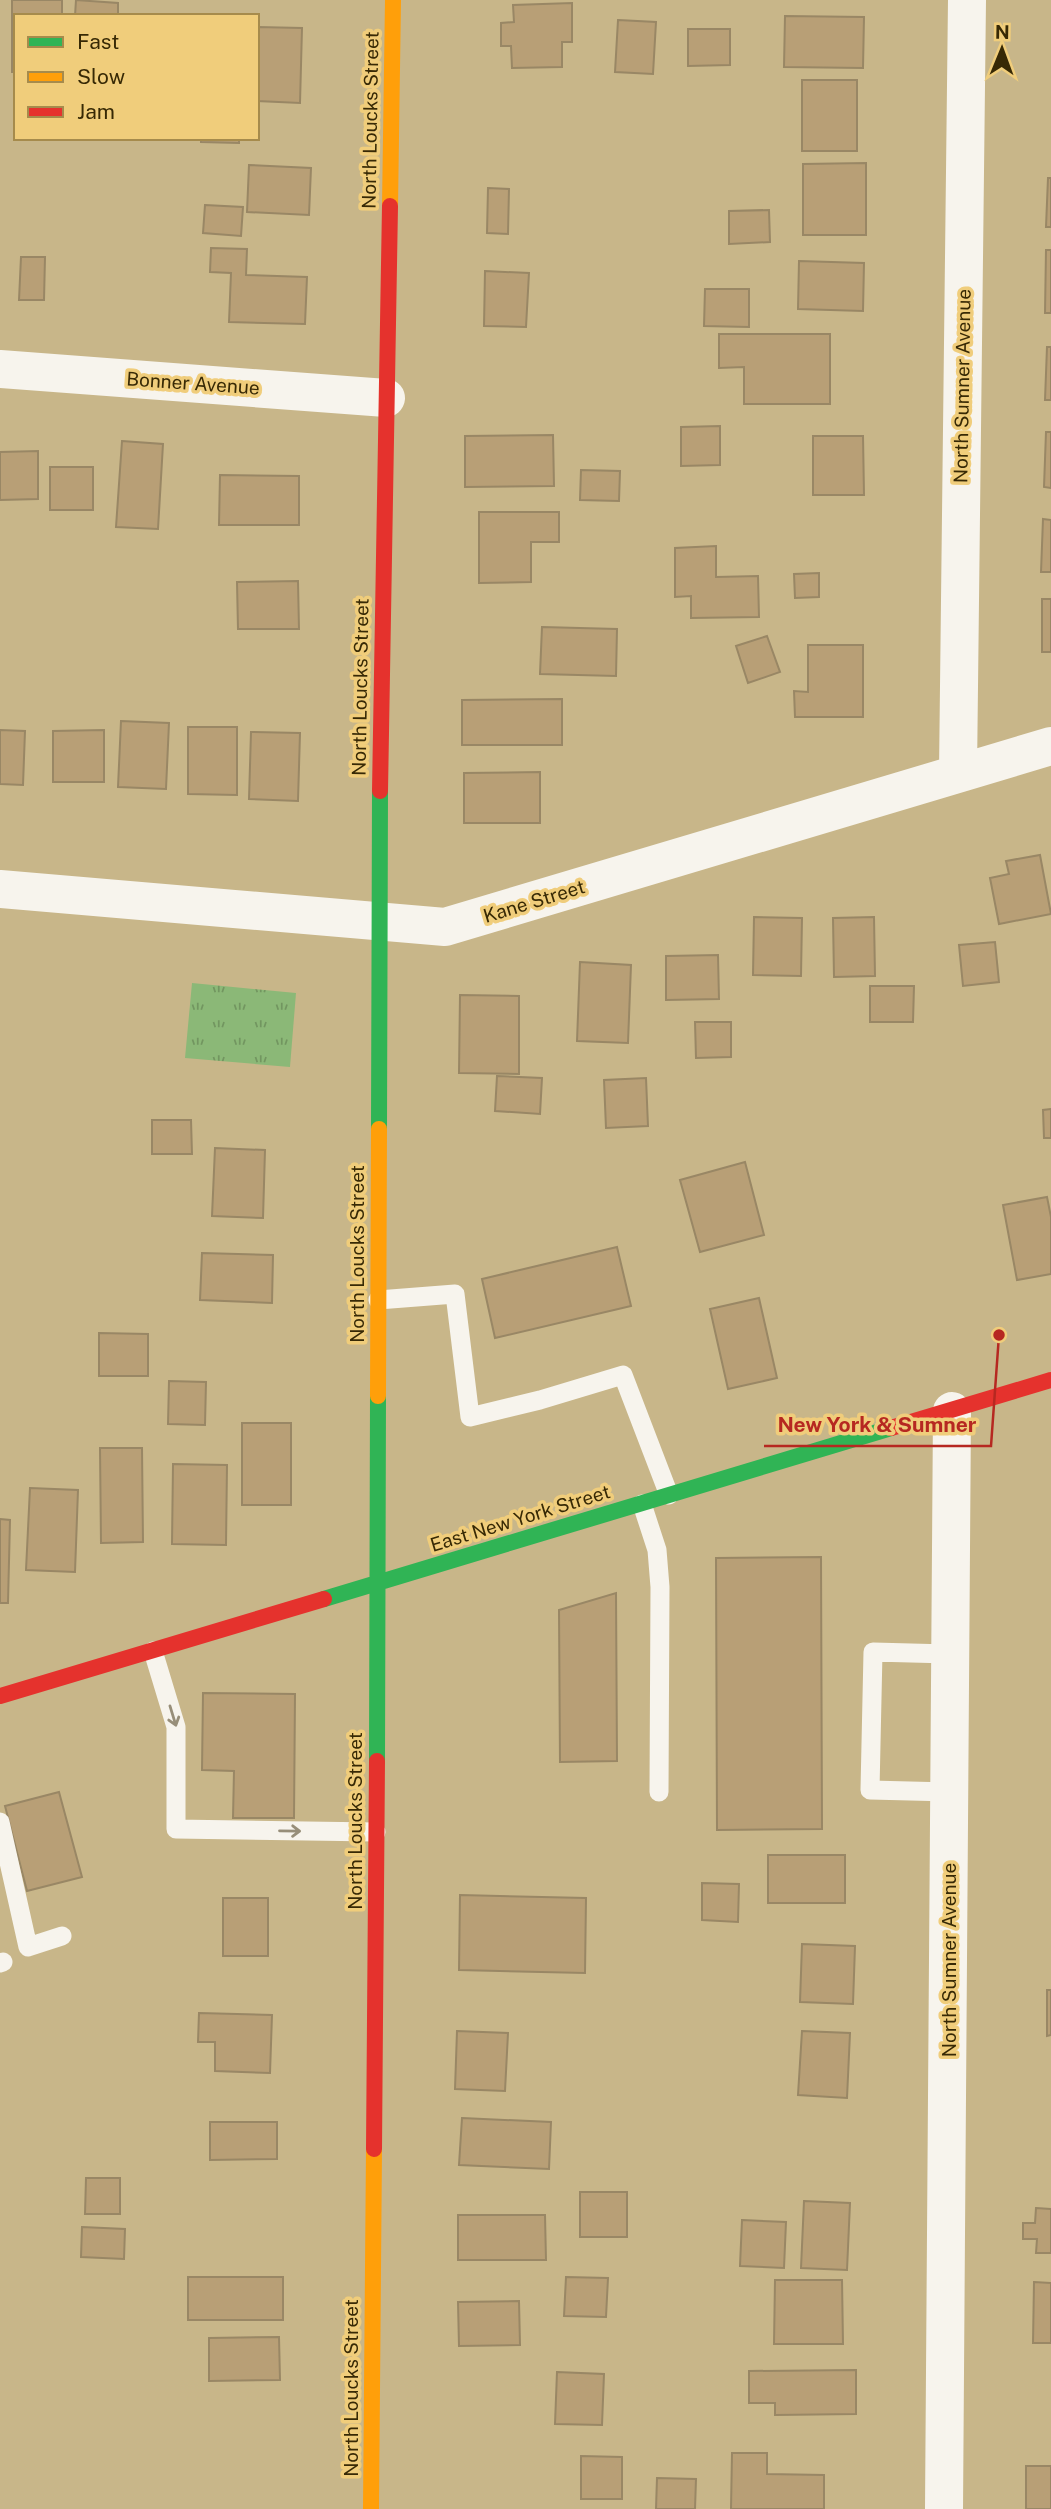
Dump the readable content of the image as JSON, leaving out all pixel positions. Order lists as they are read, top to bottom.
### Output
{
  "streets": {
    "street": [
      "North Loucks Street",
      "Bonner Avenue",
      "North Sumner Avenue",
      "Kane Street",
      "East New York Street"
    ]
  },
  "crossings": [
    ["North Loucks Street", "Bonner Avenue"],
    ["North Loucks Street", "Kane Street"],
    ["North Loucks Street", "East New York Street"],
    ["North Sumner Avenue", "Kane Street"],
    ["North Sumner Avenue", "East New York Street"]
  ],
  "places": ["New York & Sumner"],
  "legend": ["Fast", "Slow", "Jam"],
  "north": "top"
}
